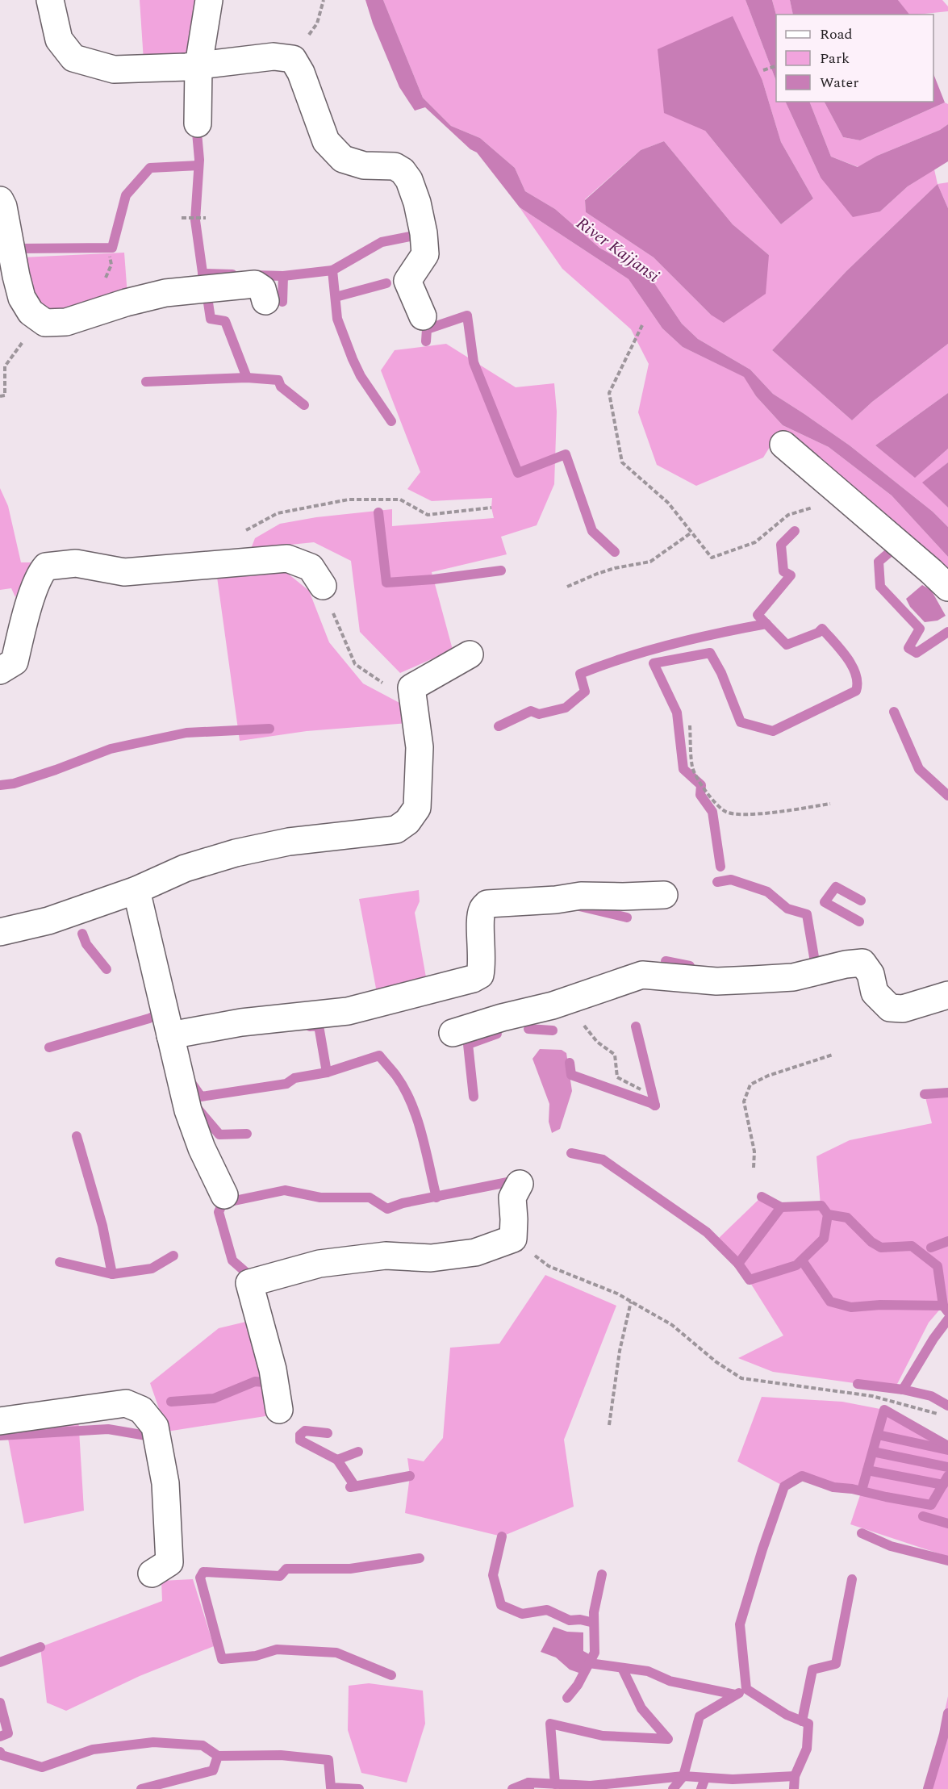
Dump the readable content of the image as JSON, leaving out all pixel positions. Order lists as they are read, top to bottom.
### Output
{
  "water": ["River Kajjansi"],
  "legend": ["Road", "Park", "Water"]
}
